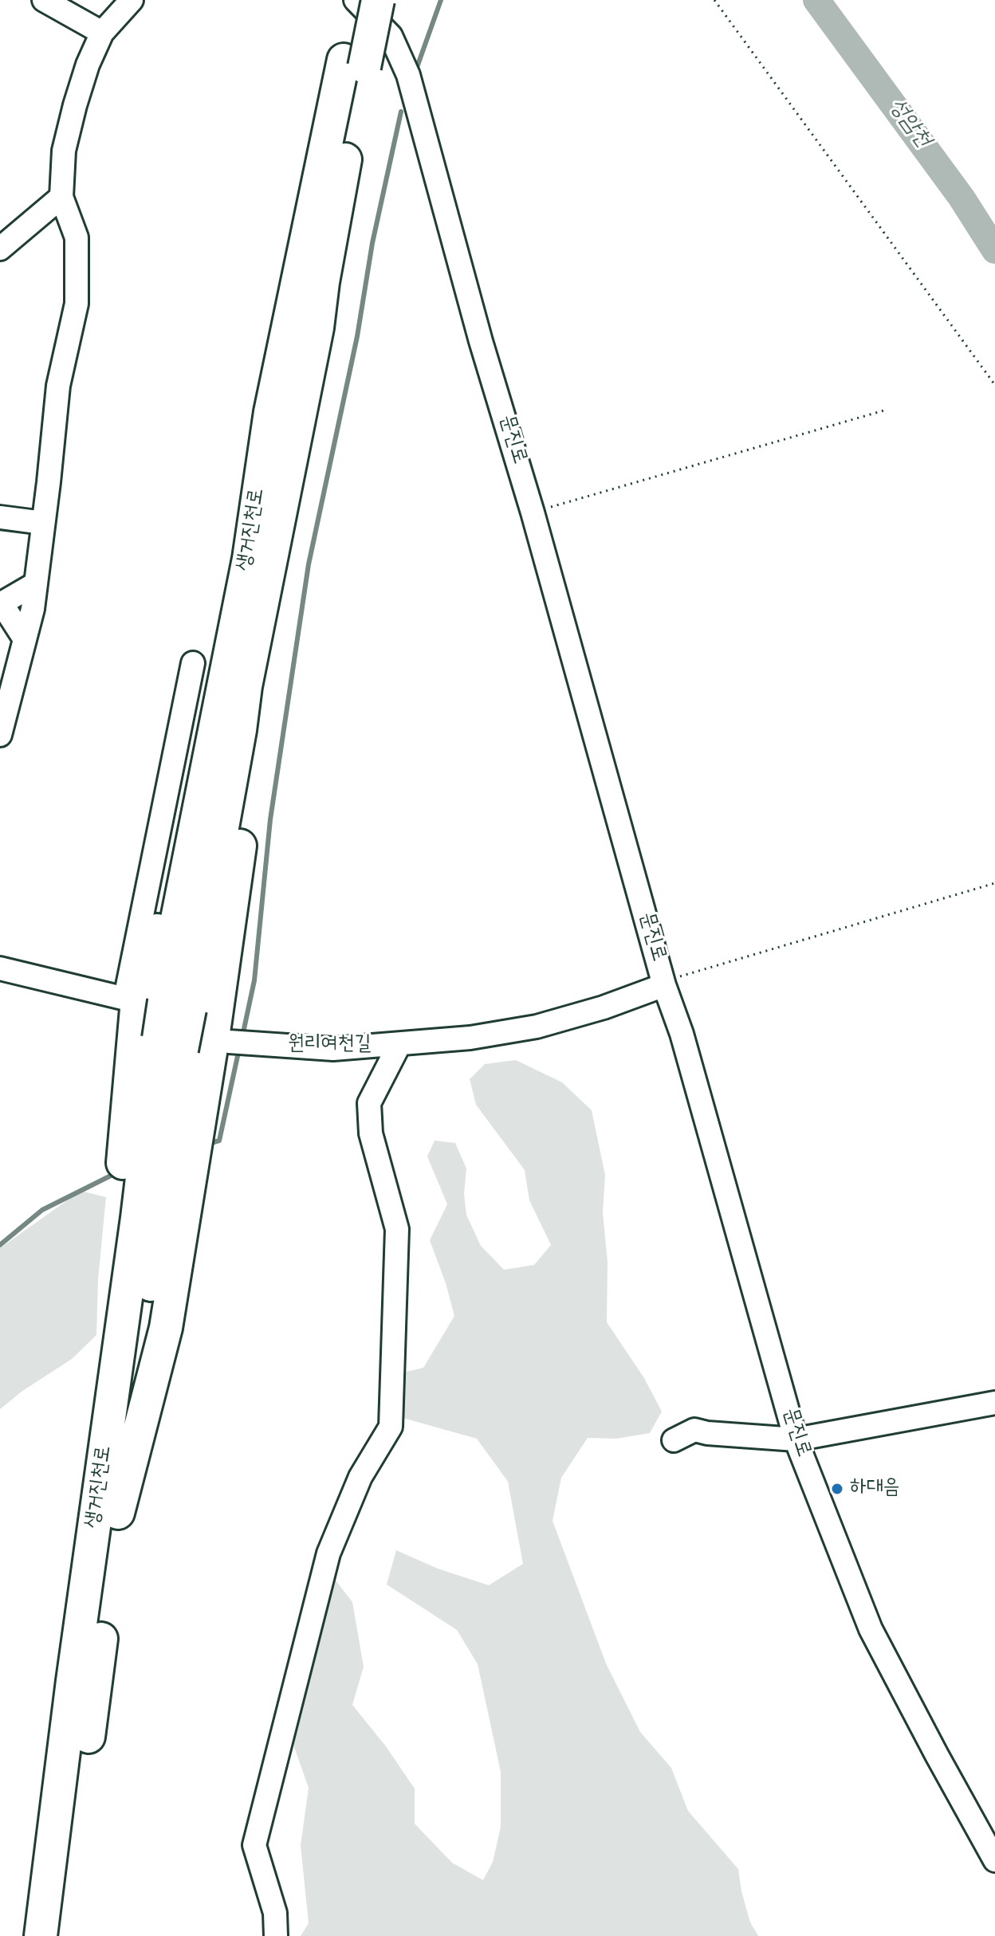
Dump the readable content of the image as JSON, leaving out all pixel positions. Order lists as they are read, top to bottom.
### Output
{
  "streets": {
    "highway": ["생거진천로"],
    "street": ["문진로", "원리여천길"]
  },
  "crossings": [
    ["문진로", "원리여천길"],
    ["생거진천로", "원리여천길"]
  ],
  "water": ["성암천"],
  "places": ["하대음"]
}
